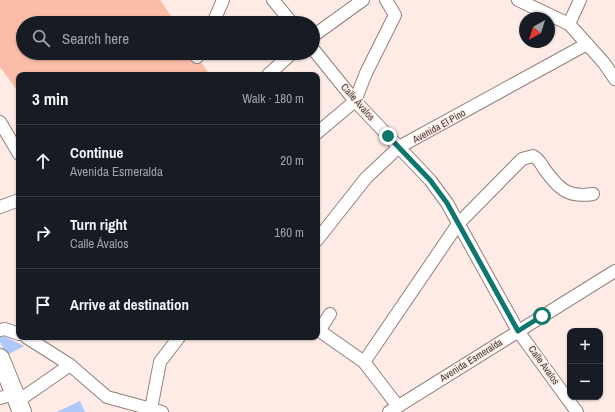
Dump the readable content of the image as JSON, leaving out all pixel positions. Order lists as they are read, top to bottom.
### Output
{
  "streets": {
    "street": ["Calle Ávalos", "Avenida El Pino", "Avenida Esmeralda"]
  },
  "crossings": [
    ["Calle Ávalos", "Avenida El Pino"],
    ["Calle Ávalos", "Avenida Esmeralda"]
  ],
  "north": "bottom left",
  "page": {
    "search": "Search here",
    "heading": ["3 min", "Walk · 180 m"],
    "list": [
      ["Continue", "Avenida Esmeralda", "20 m"],
      ["Turn right", "Calle Ávalos", "160 m"],
      "Arrive at destination"
    ],
    "map_buttons": ["+", "−"]
  }
}
